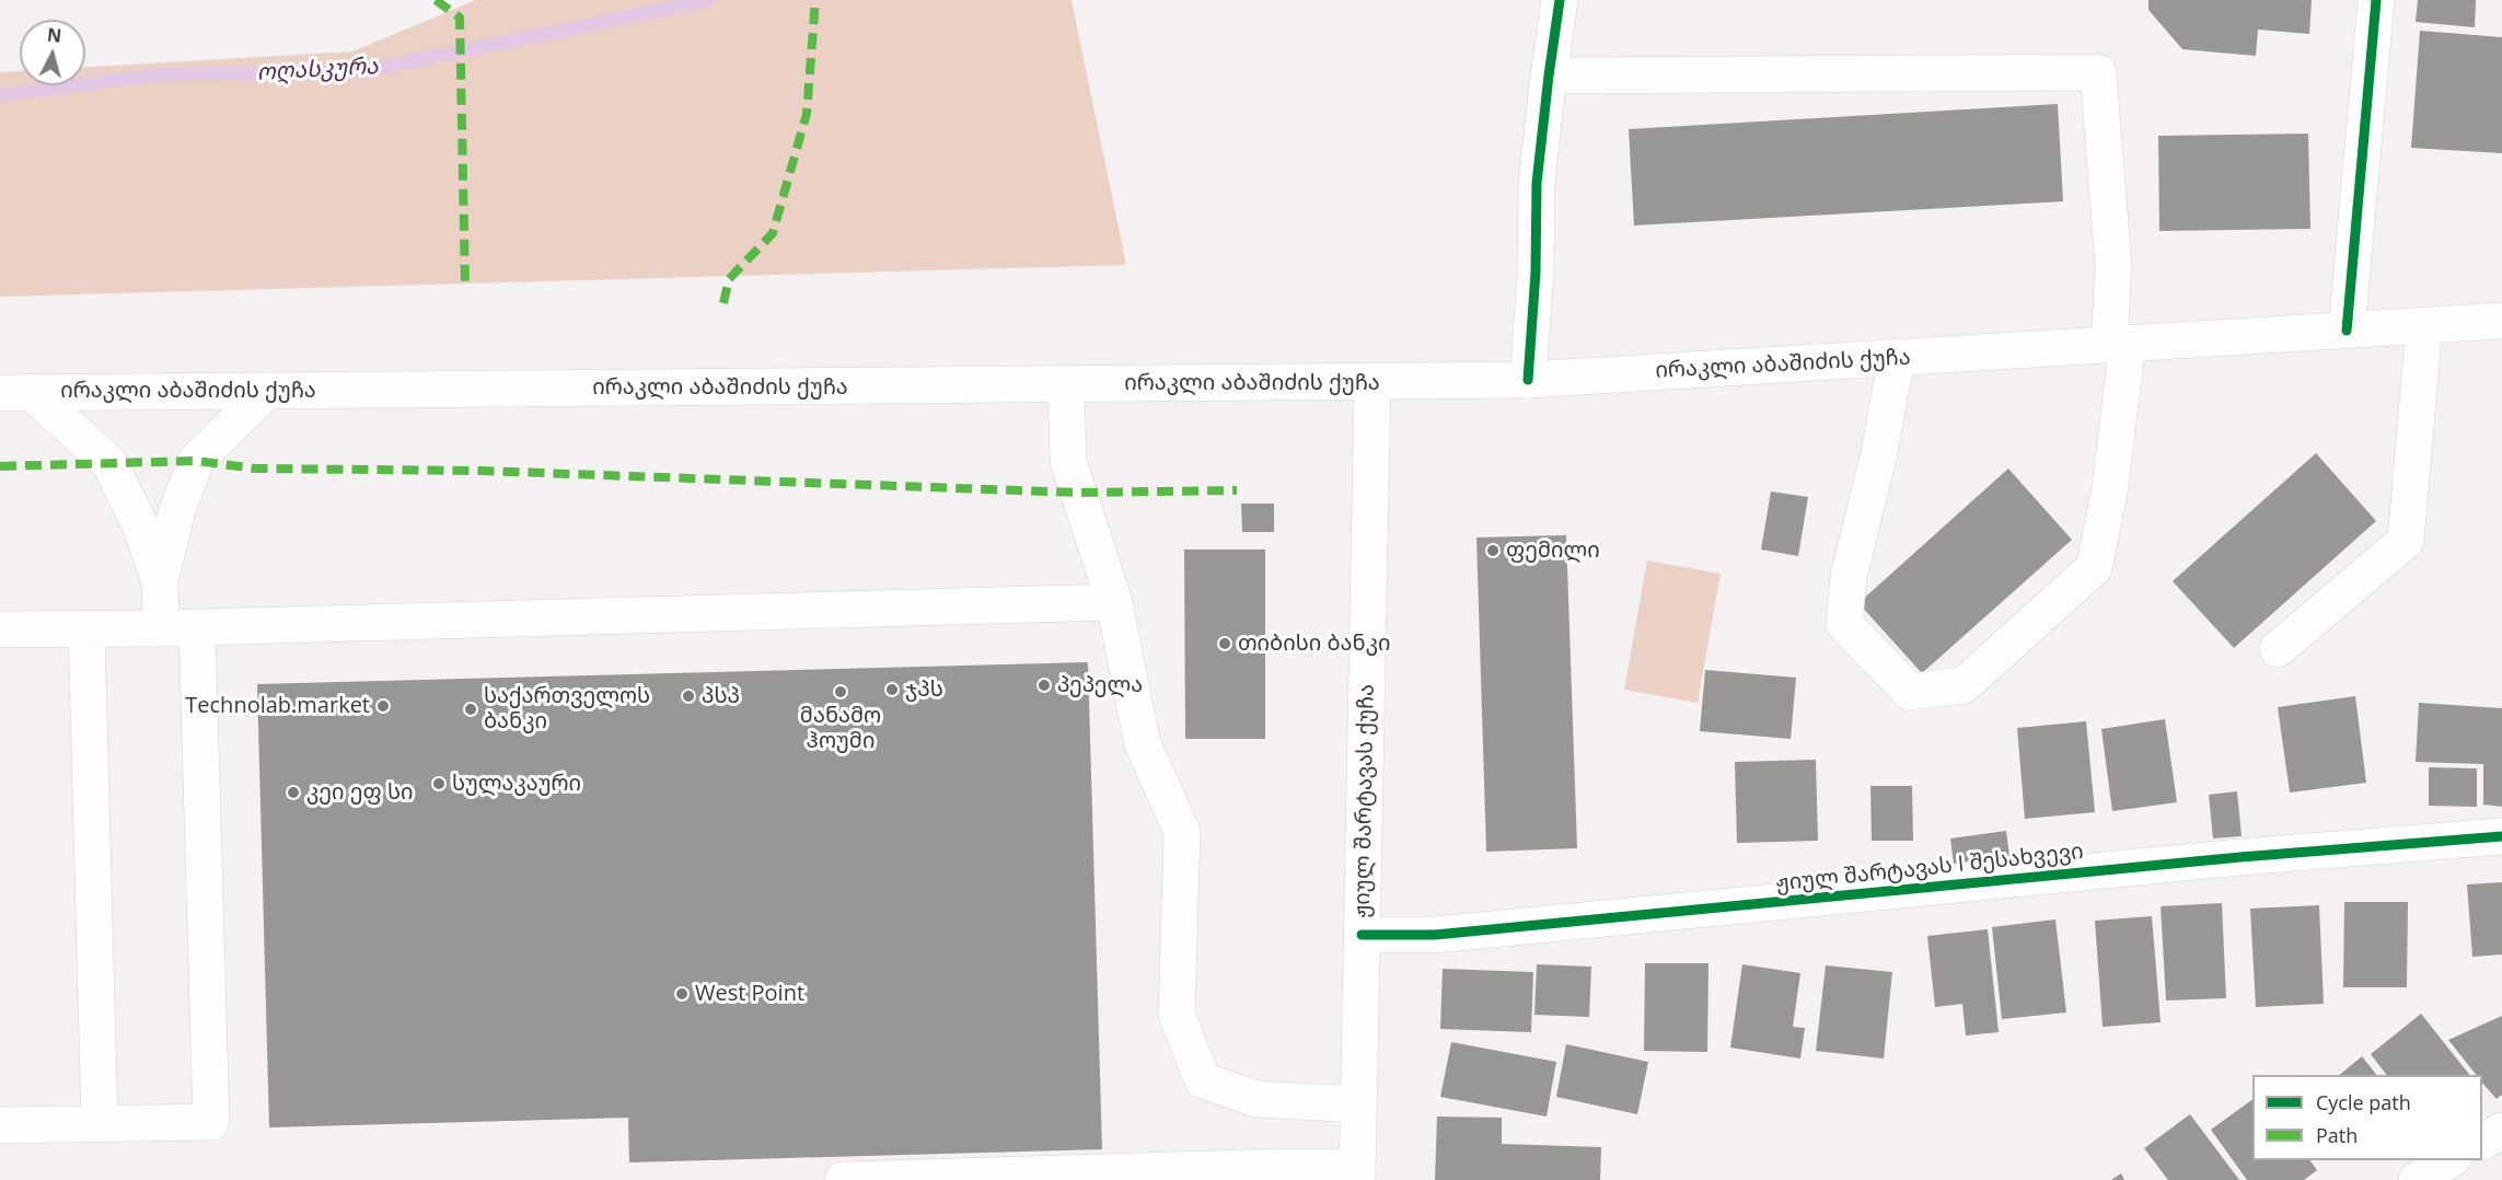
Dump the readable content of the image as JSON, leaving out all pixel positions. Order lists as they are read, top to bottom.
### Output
{
  "streets": {
    "street": ["ირაკლი აბაშიძის ქუჩა", "ჟიულ შარტავას ქუჩა", "ჟიულ შარტავას I შესახვევი"]
  },
  "crossings": [
    ["ირაკლი აბაშიძის ქუჩა", "ჟიულ შარტავას ქუჩა"],
    ["ჟიულ შარტავას ქუჩა", "ჟიულ შარტავას I შესახვევი"]
  ],
  "water": ["ოღასკურა"],
  "places": [
    "ფემილი",
    "თიბისი ბანკი",
    "პეპელა",
    "ჯპს",
    "მანამო ჰოუმი",
    "პსპ",
    "Technolab.market",
    "საქართველოს ბანკი",
    "სულაკაური",
    "კეი ეფ სი",
    "West Point"
  ],
  "legend": ["Cycle path", "Path"],
  "north": "top"
}
